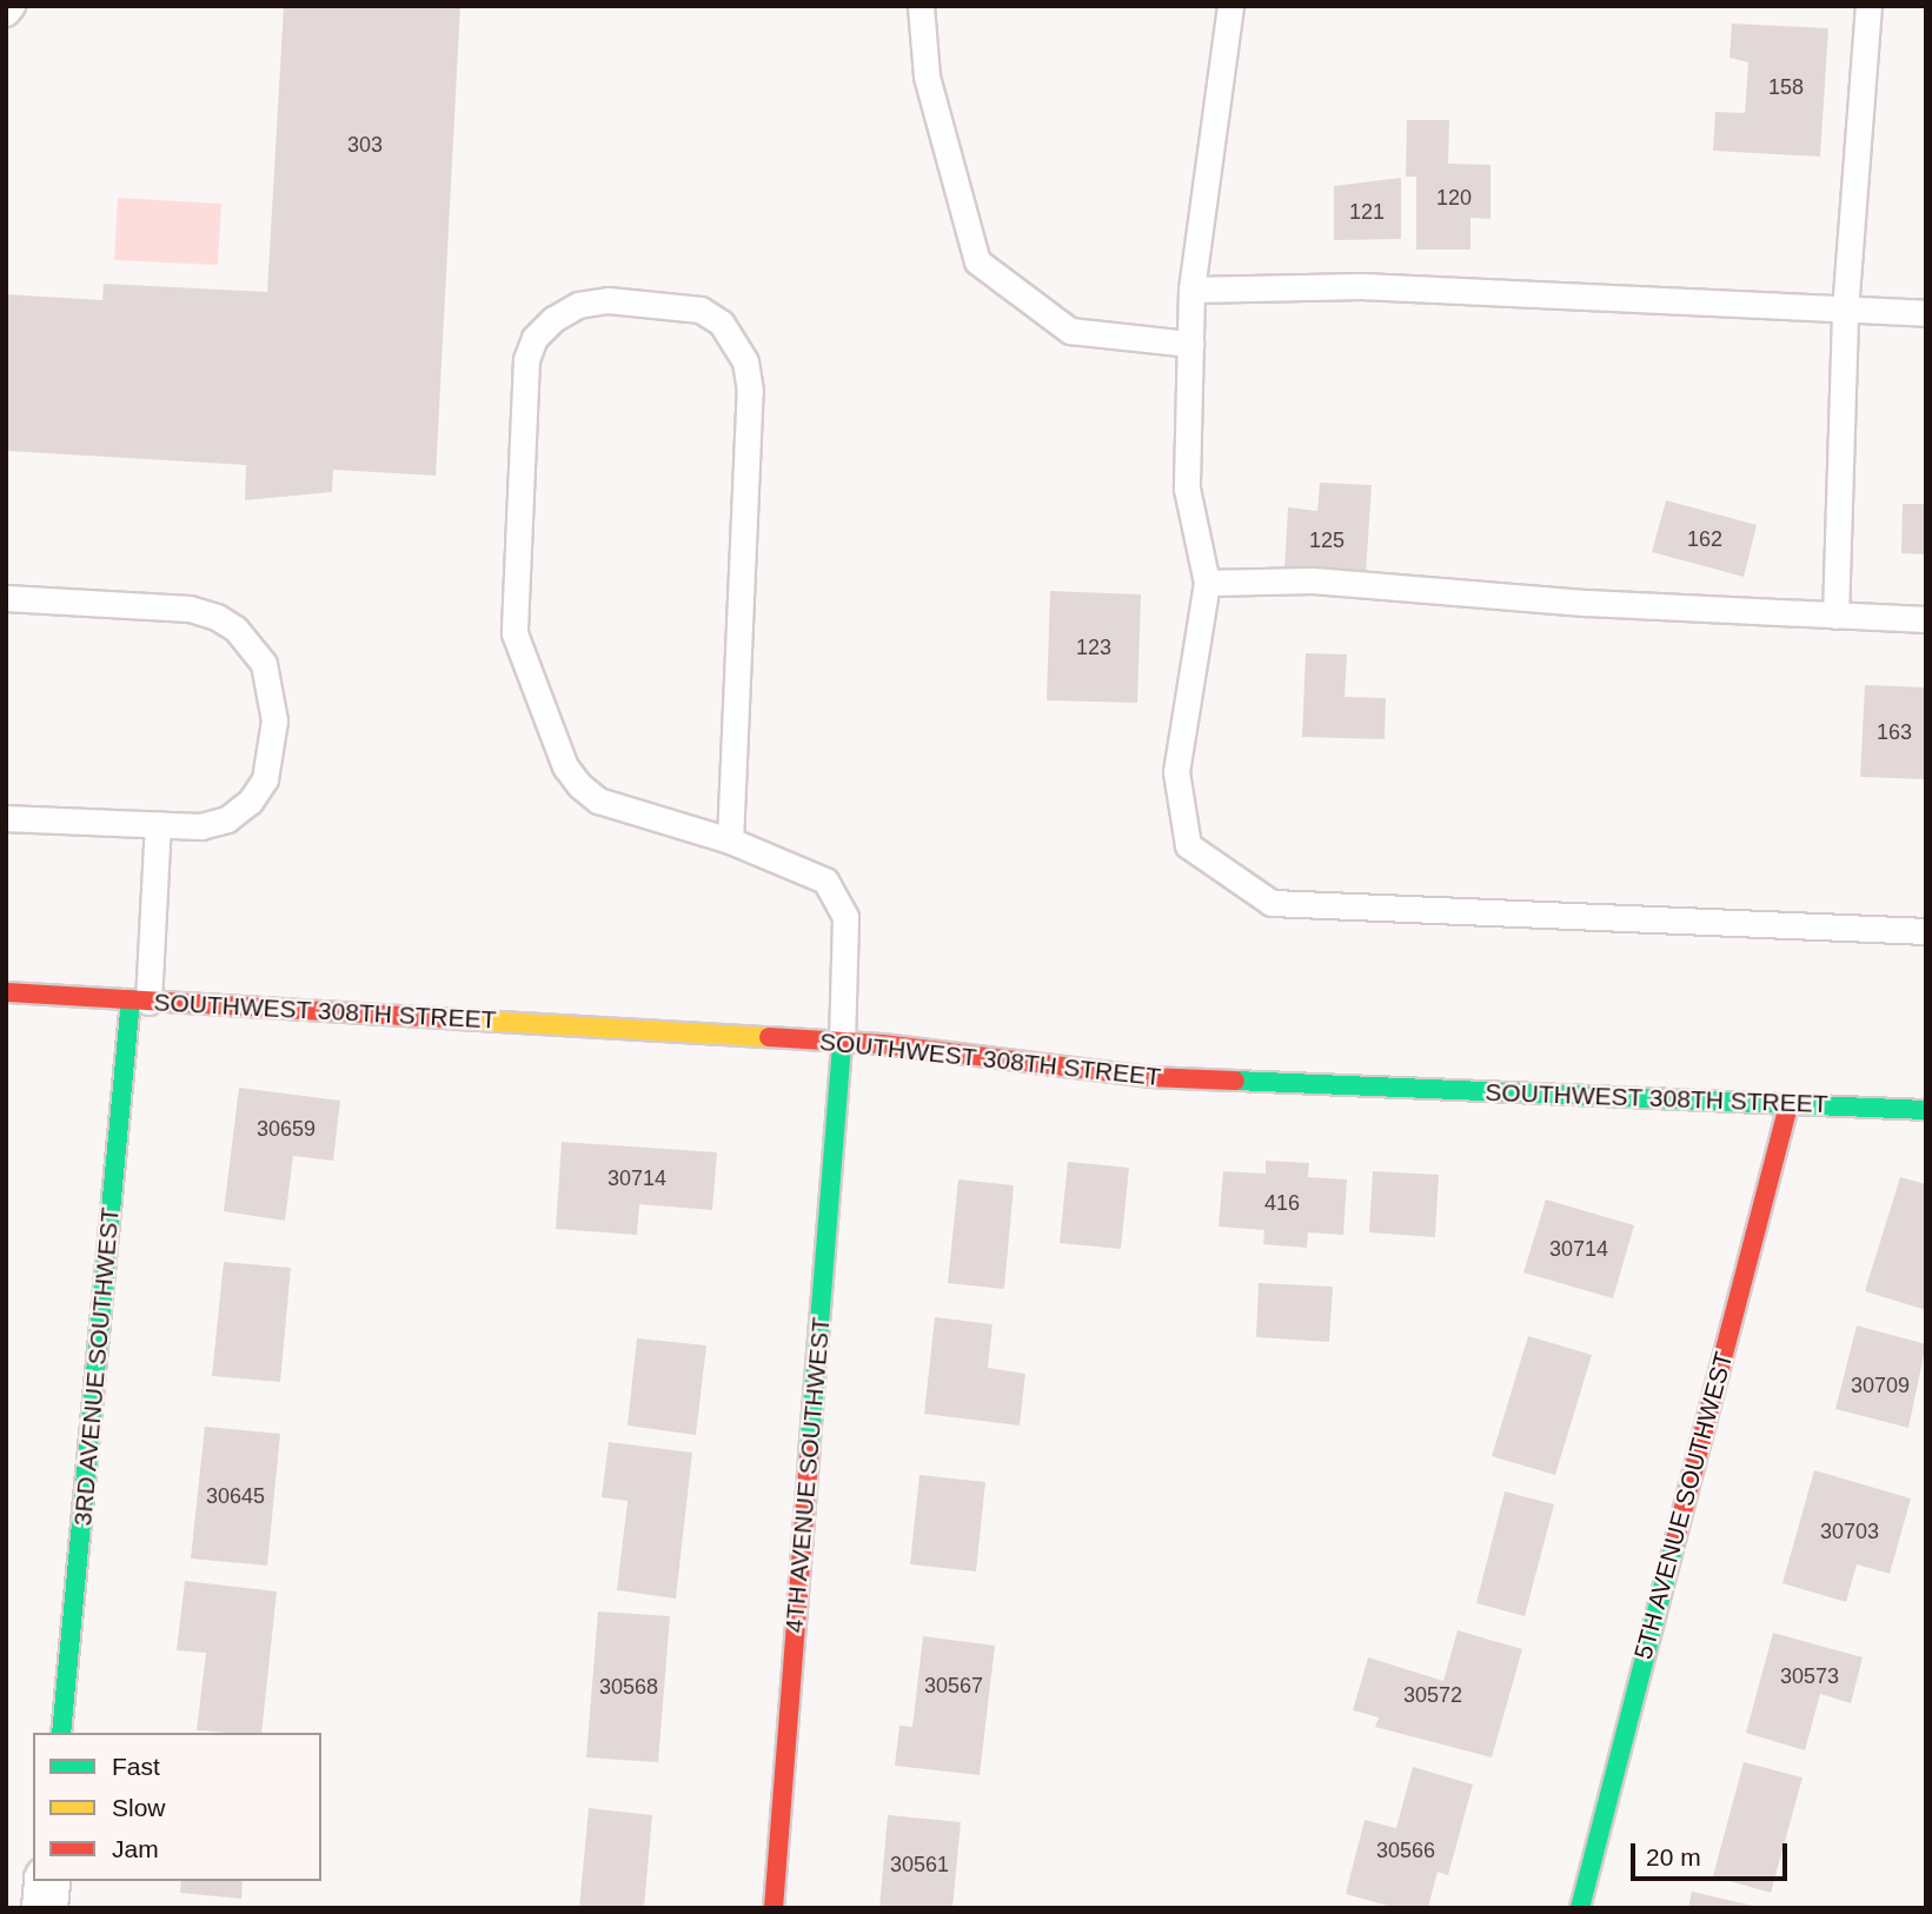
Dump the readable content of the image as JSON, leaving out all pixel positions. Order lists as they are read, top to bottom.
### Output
{
  "streets": {
    "street": [
      "SOUTHWEST 308TH STREET",
      "3RD AVENUE SOUTHWEST",
      "4TH AVENUE SOUTHWEST",
      "5TH AVENUE SOUTHWEST"
    ]
  },
  "crossings": [
    ["SOUTHWEST 308TH STREET", "3RD AVENUE SOUTHWEST"],
    ["SOUTHWEST 308TH STREET", "4TH AVENUE SOUTHWEST"],
    ["SOUTHWEST 308TH STREET", "5TH AVENUE SOUTHWEST"]
  ],
  "house_numbers": [
    "158",
    "303",
    "120",
    "121",
    "162",
    "125",
    "123",
    "163",
    "30659",
    "30714",
    "416",
    "30714",
    "30709",
    "30645",
    "30703",
    "30573",
    "30567",
    "30568",
    "30572",
    "30566",
    "30561"
  ],
  "legend": ["Fast", "Slow", "Jam"],
  "scale_bar": "20 m"
}
